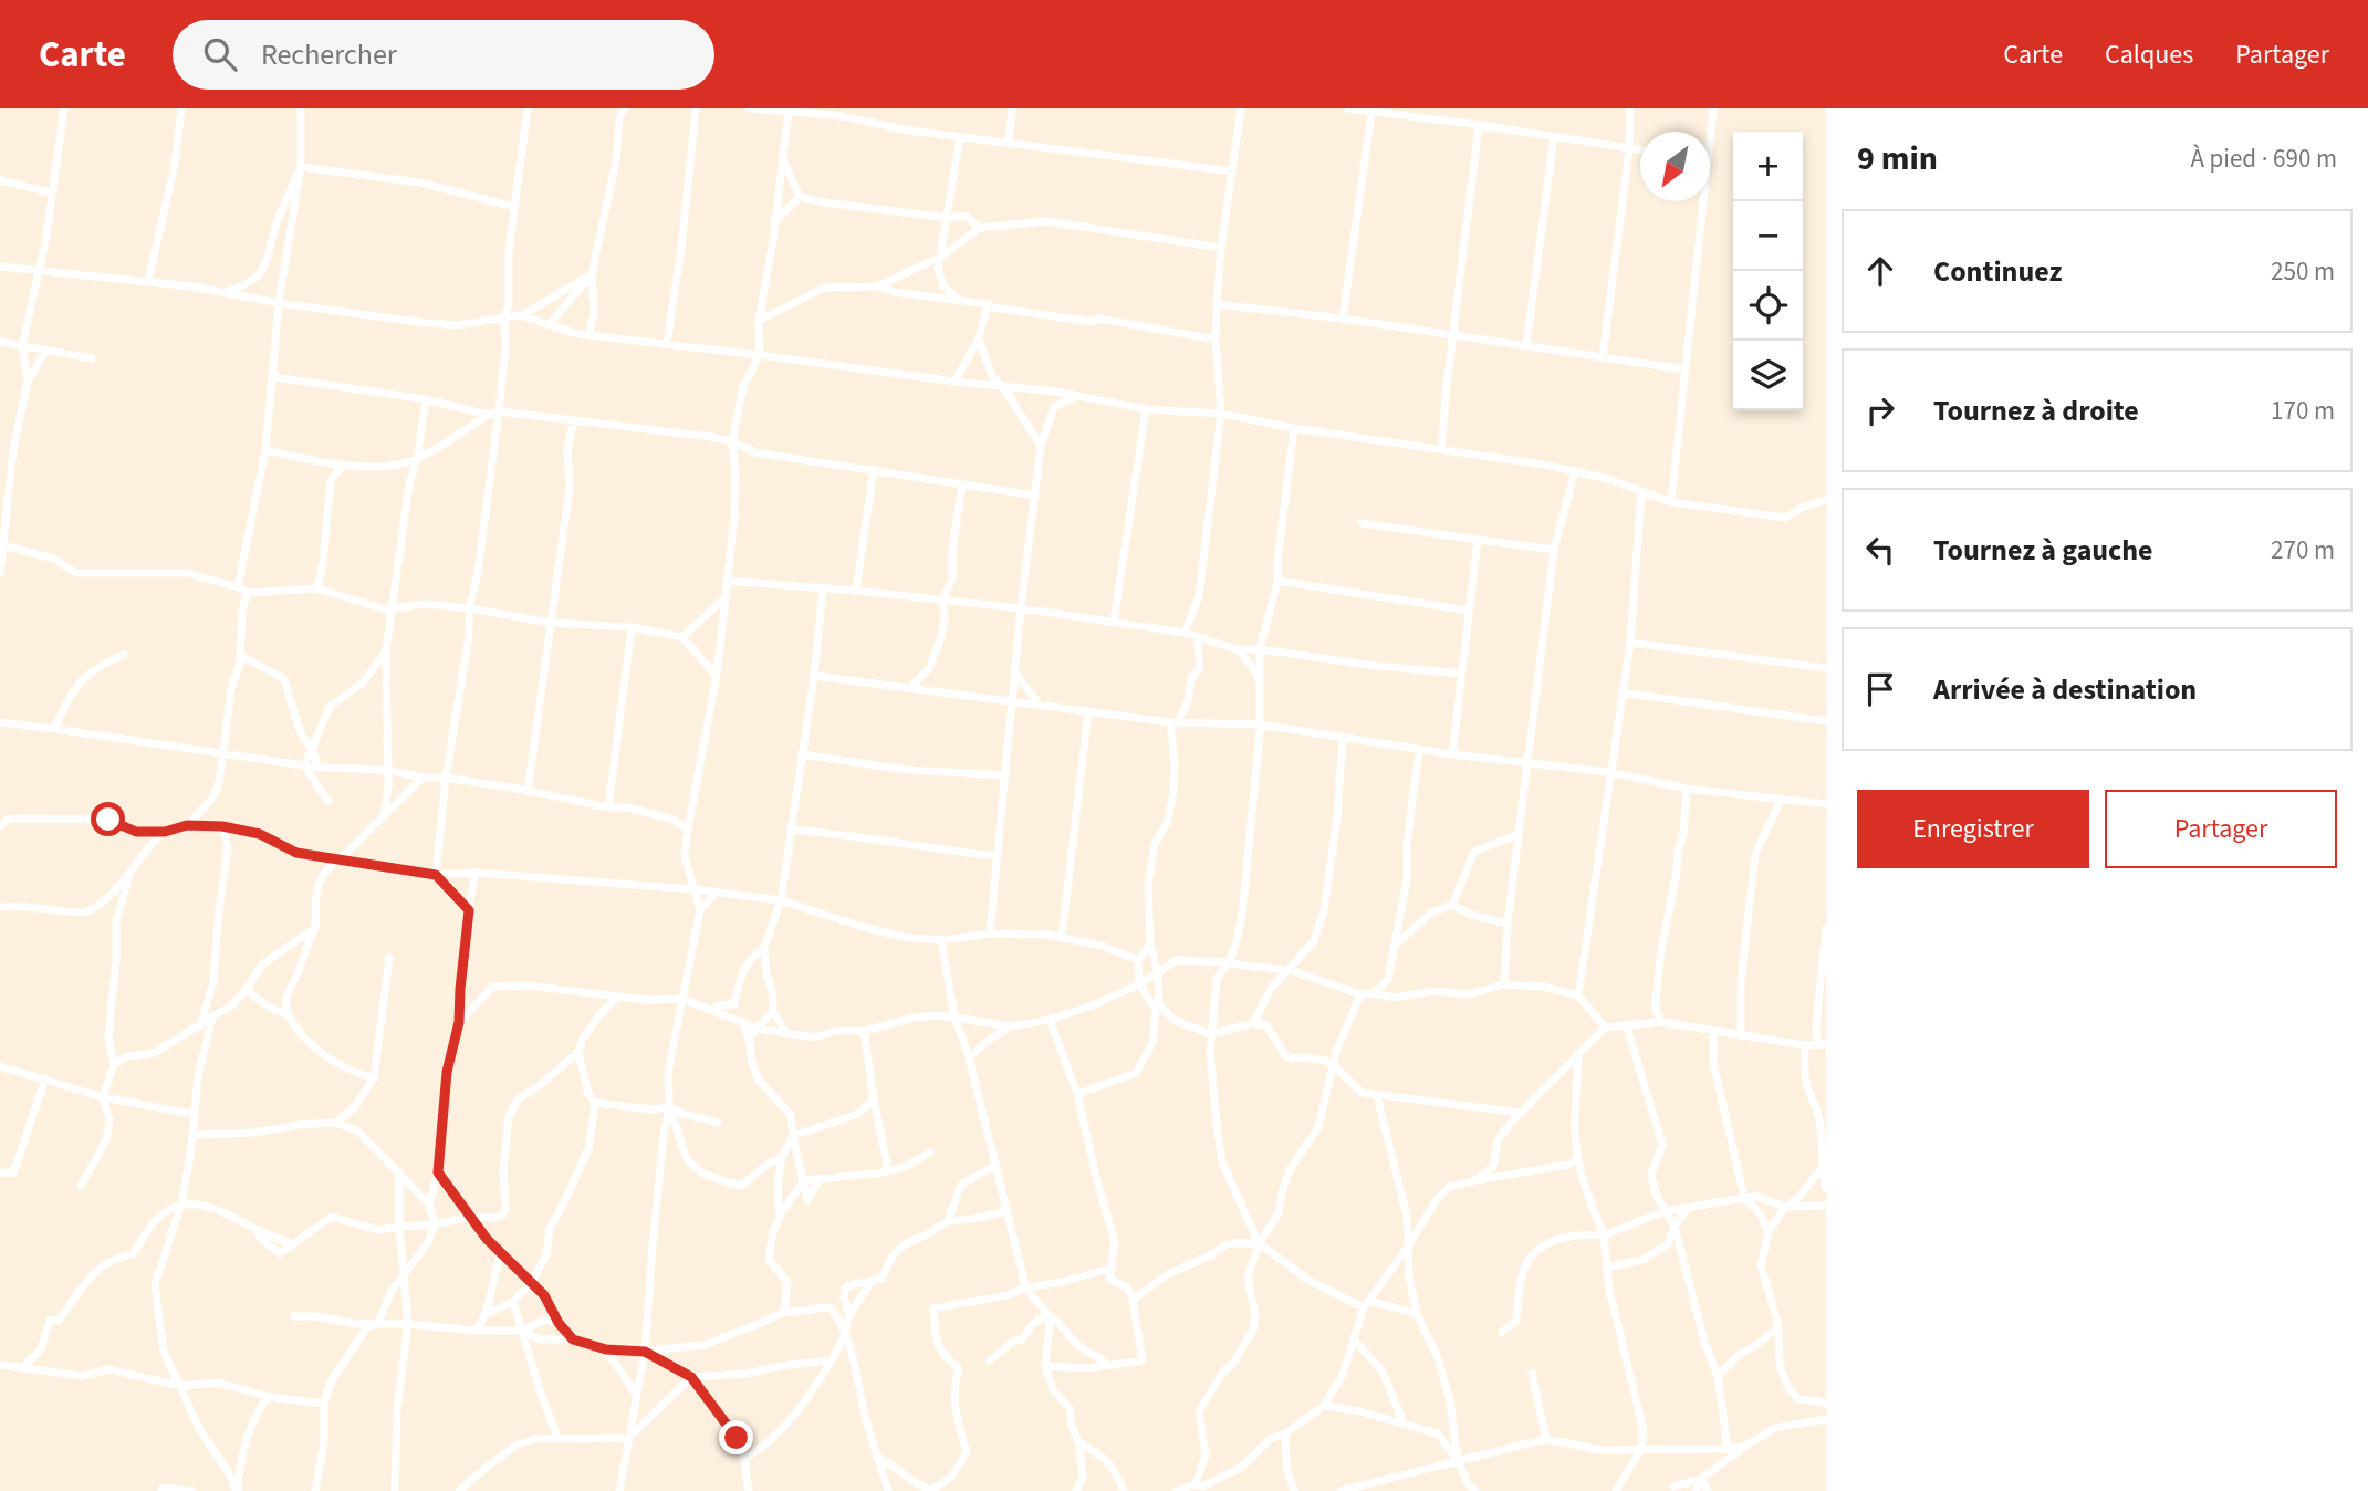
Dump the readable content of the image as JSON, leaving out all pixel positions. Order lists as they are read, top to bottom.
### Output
{
  "north": "bottom left",
  "page": {
    "header": "Carte",
    "search": "Rechercher",
    "nav": ["Carte", "Calques", "Partager"],
    "heading": ["9 min", "À pied · 690 m"],
    "map_buttons": ["+", "−"],
    "list": [
      ["Continuez", "250 m"],
      ["Tournez à droite", "170 m"],
      ["Tournez à gauche", "270 m"],
      "Arrivée à destination"
    ],
    "buttons": ["Enregistrer", "Partager"]
  }
}
